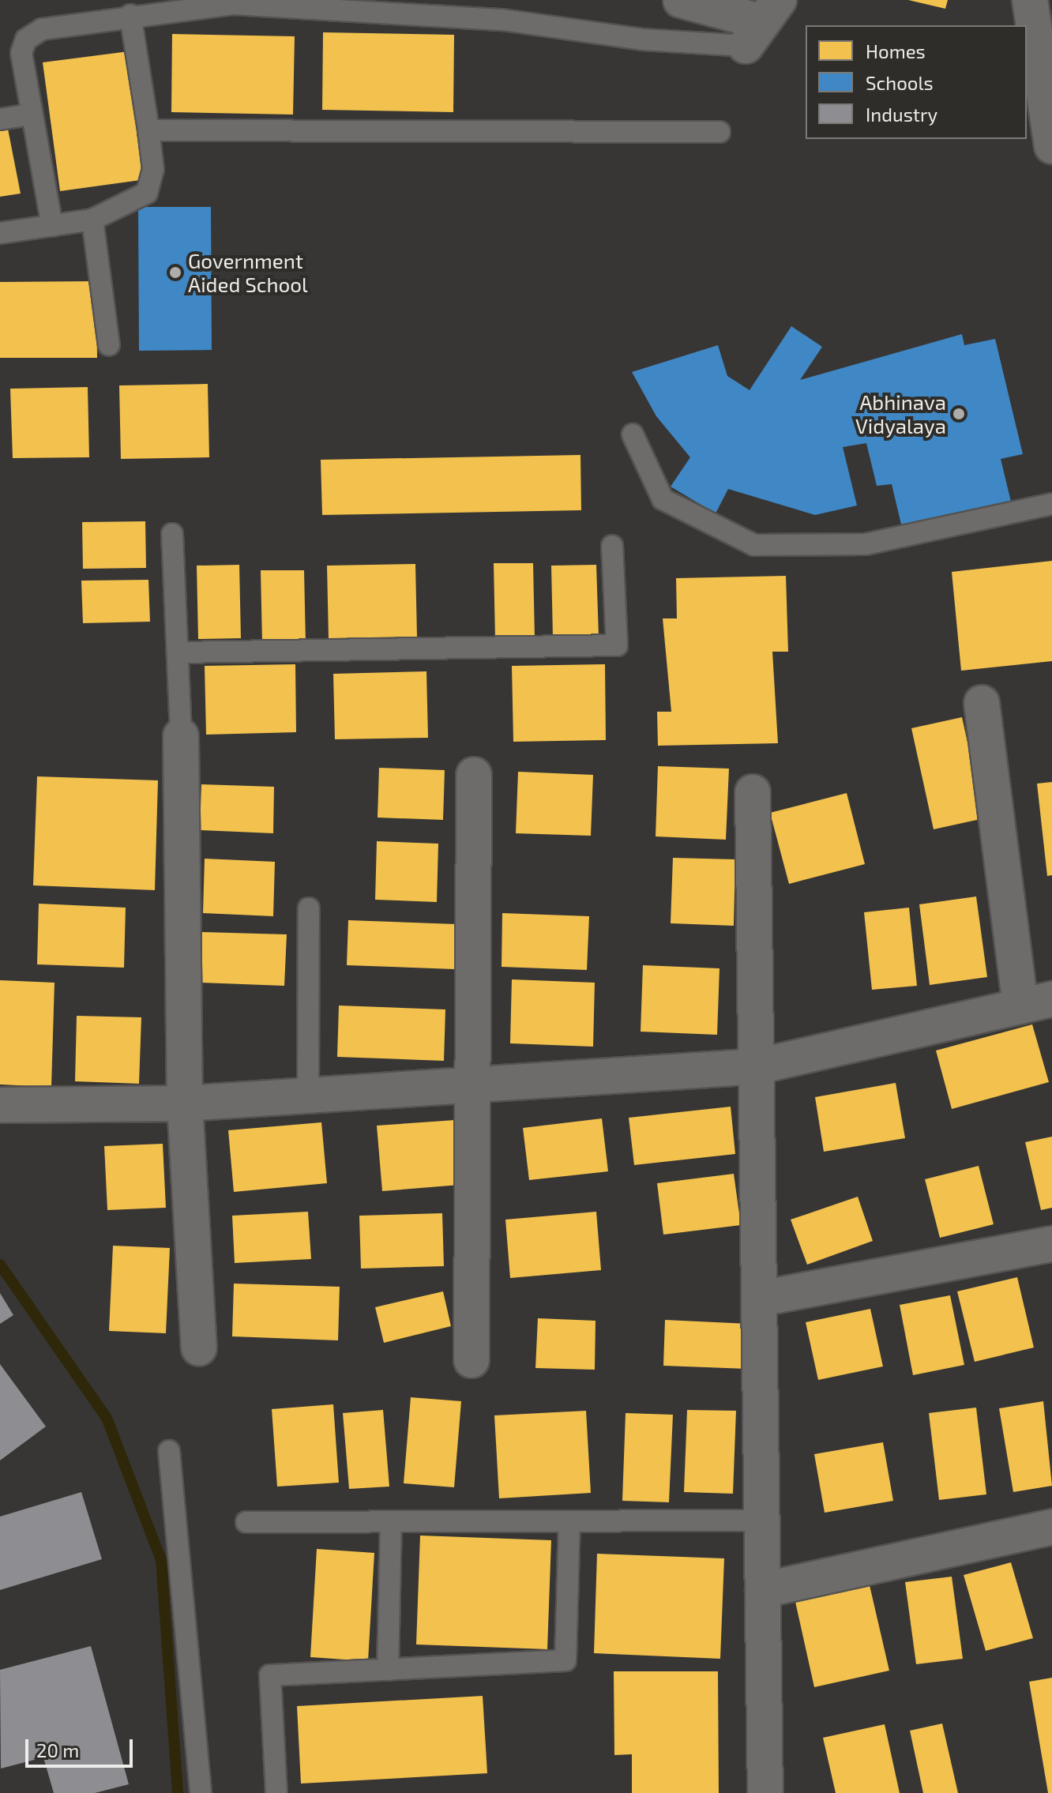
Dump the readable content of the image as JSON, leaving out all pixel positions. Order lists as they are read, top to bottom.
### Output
{
  "places": ["Government Aided School", "Abhinava Vidyalaya"],
  "legend": ["Homes", "Schools", "Industry"],
  "scale_bar": "20 m"
}
